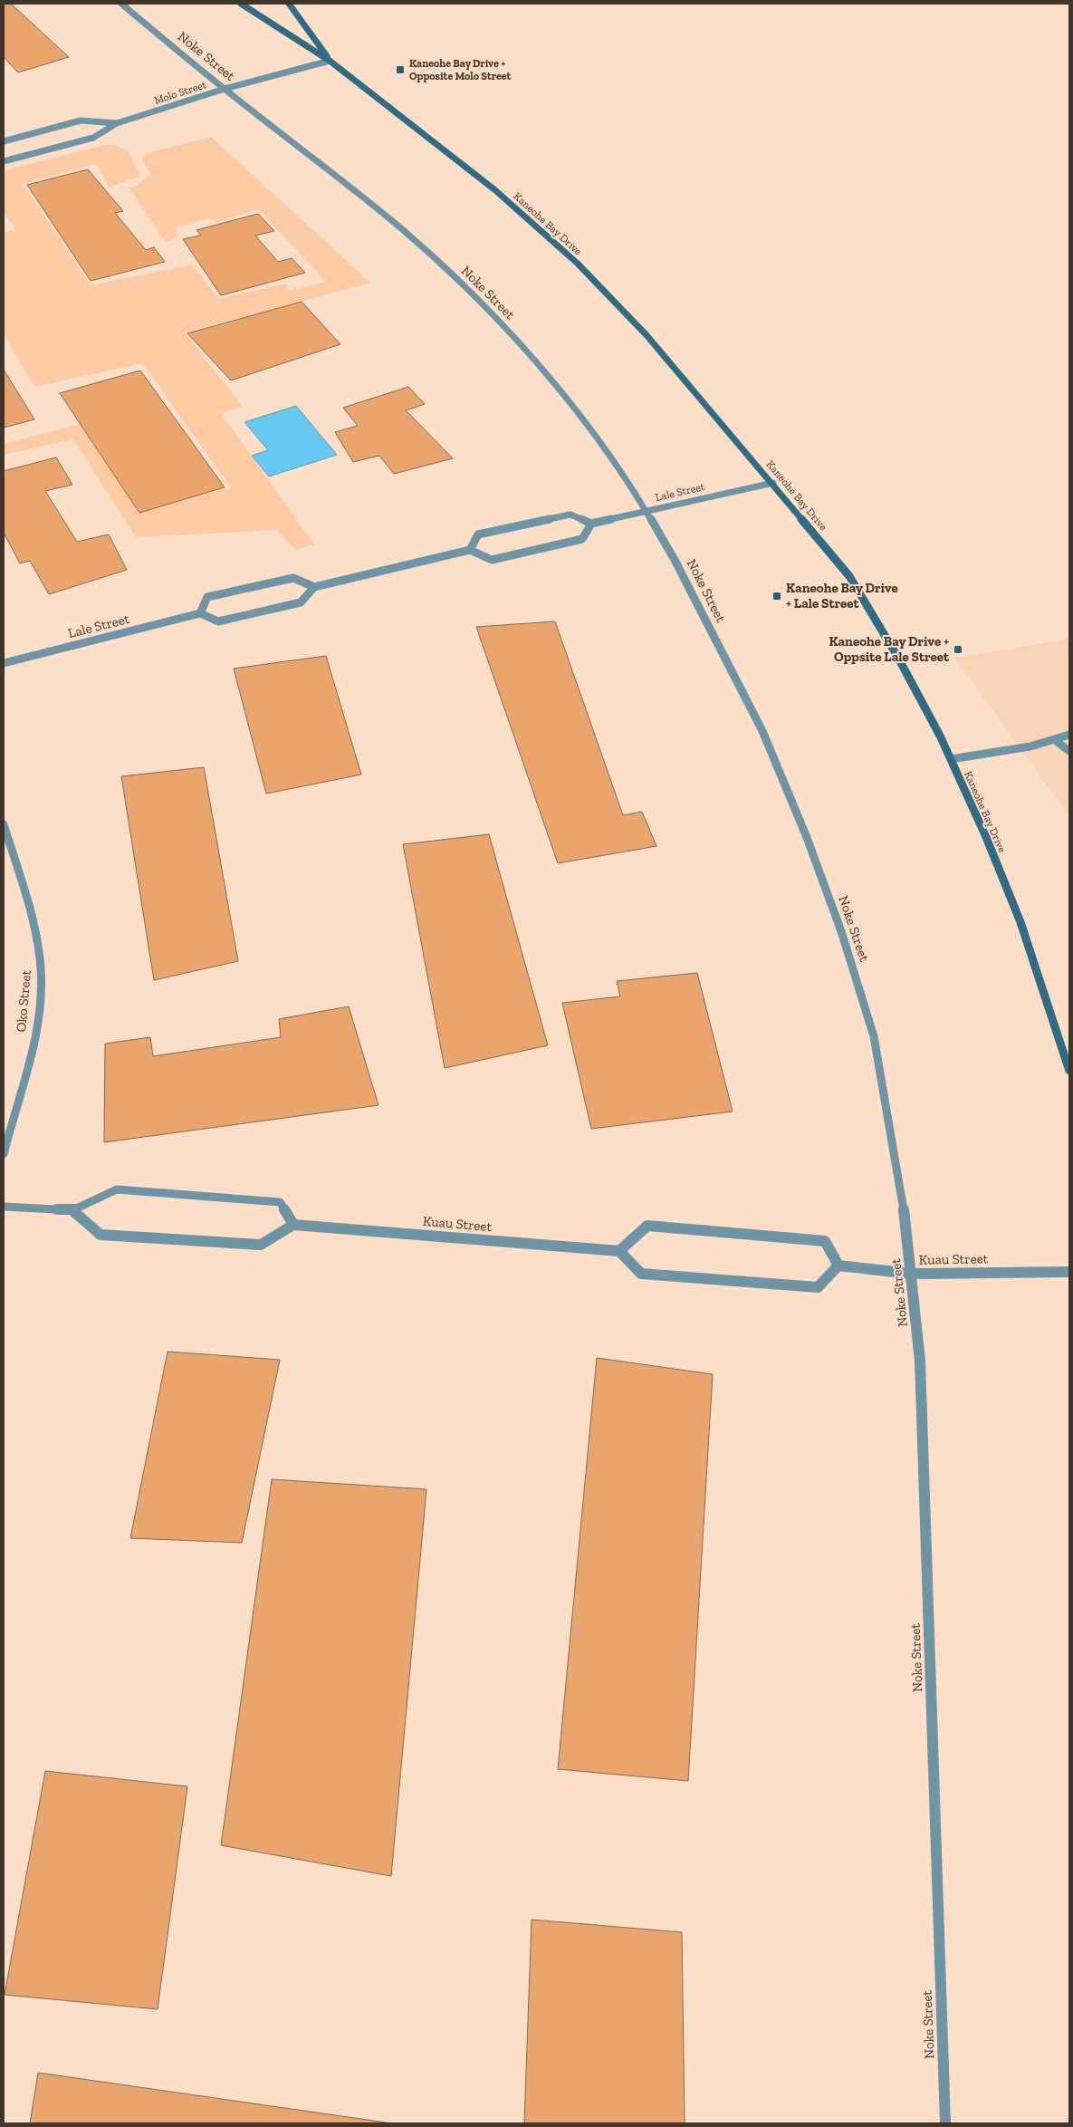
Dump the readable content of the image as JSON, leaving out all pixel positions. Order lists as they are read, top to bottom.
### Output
{
  "streets": {
    "main road": ["Kaneohe Bay Drive"],
    "lane": [
      "Noke Street",
      "Molo Street",
      "Lale Street",
      "Oko Street",
      "Kuau Street"
    ]
  },
  "crossings": [
    ["Noke Street", "Molo Street"],
    ["Noke Street", "Lale Street"],
    ["Noke Street", "Kuau Street"],
    ["Molo Street", "Kaneohe Bay Drive"],
    ["Kaneohe Bay Drive", "Lale Street"]
  ],
  "places": {
    "transit": ["Kaneohe Bay Drive + Opposite Molo Street", "Kaneohe Bay Drive + Lale Street", "Kaneohe Bay Drive + Oppsite Lale Street"]
  }
}
